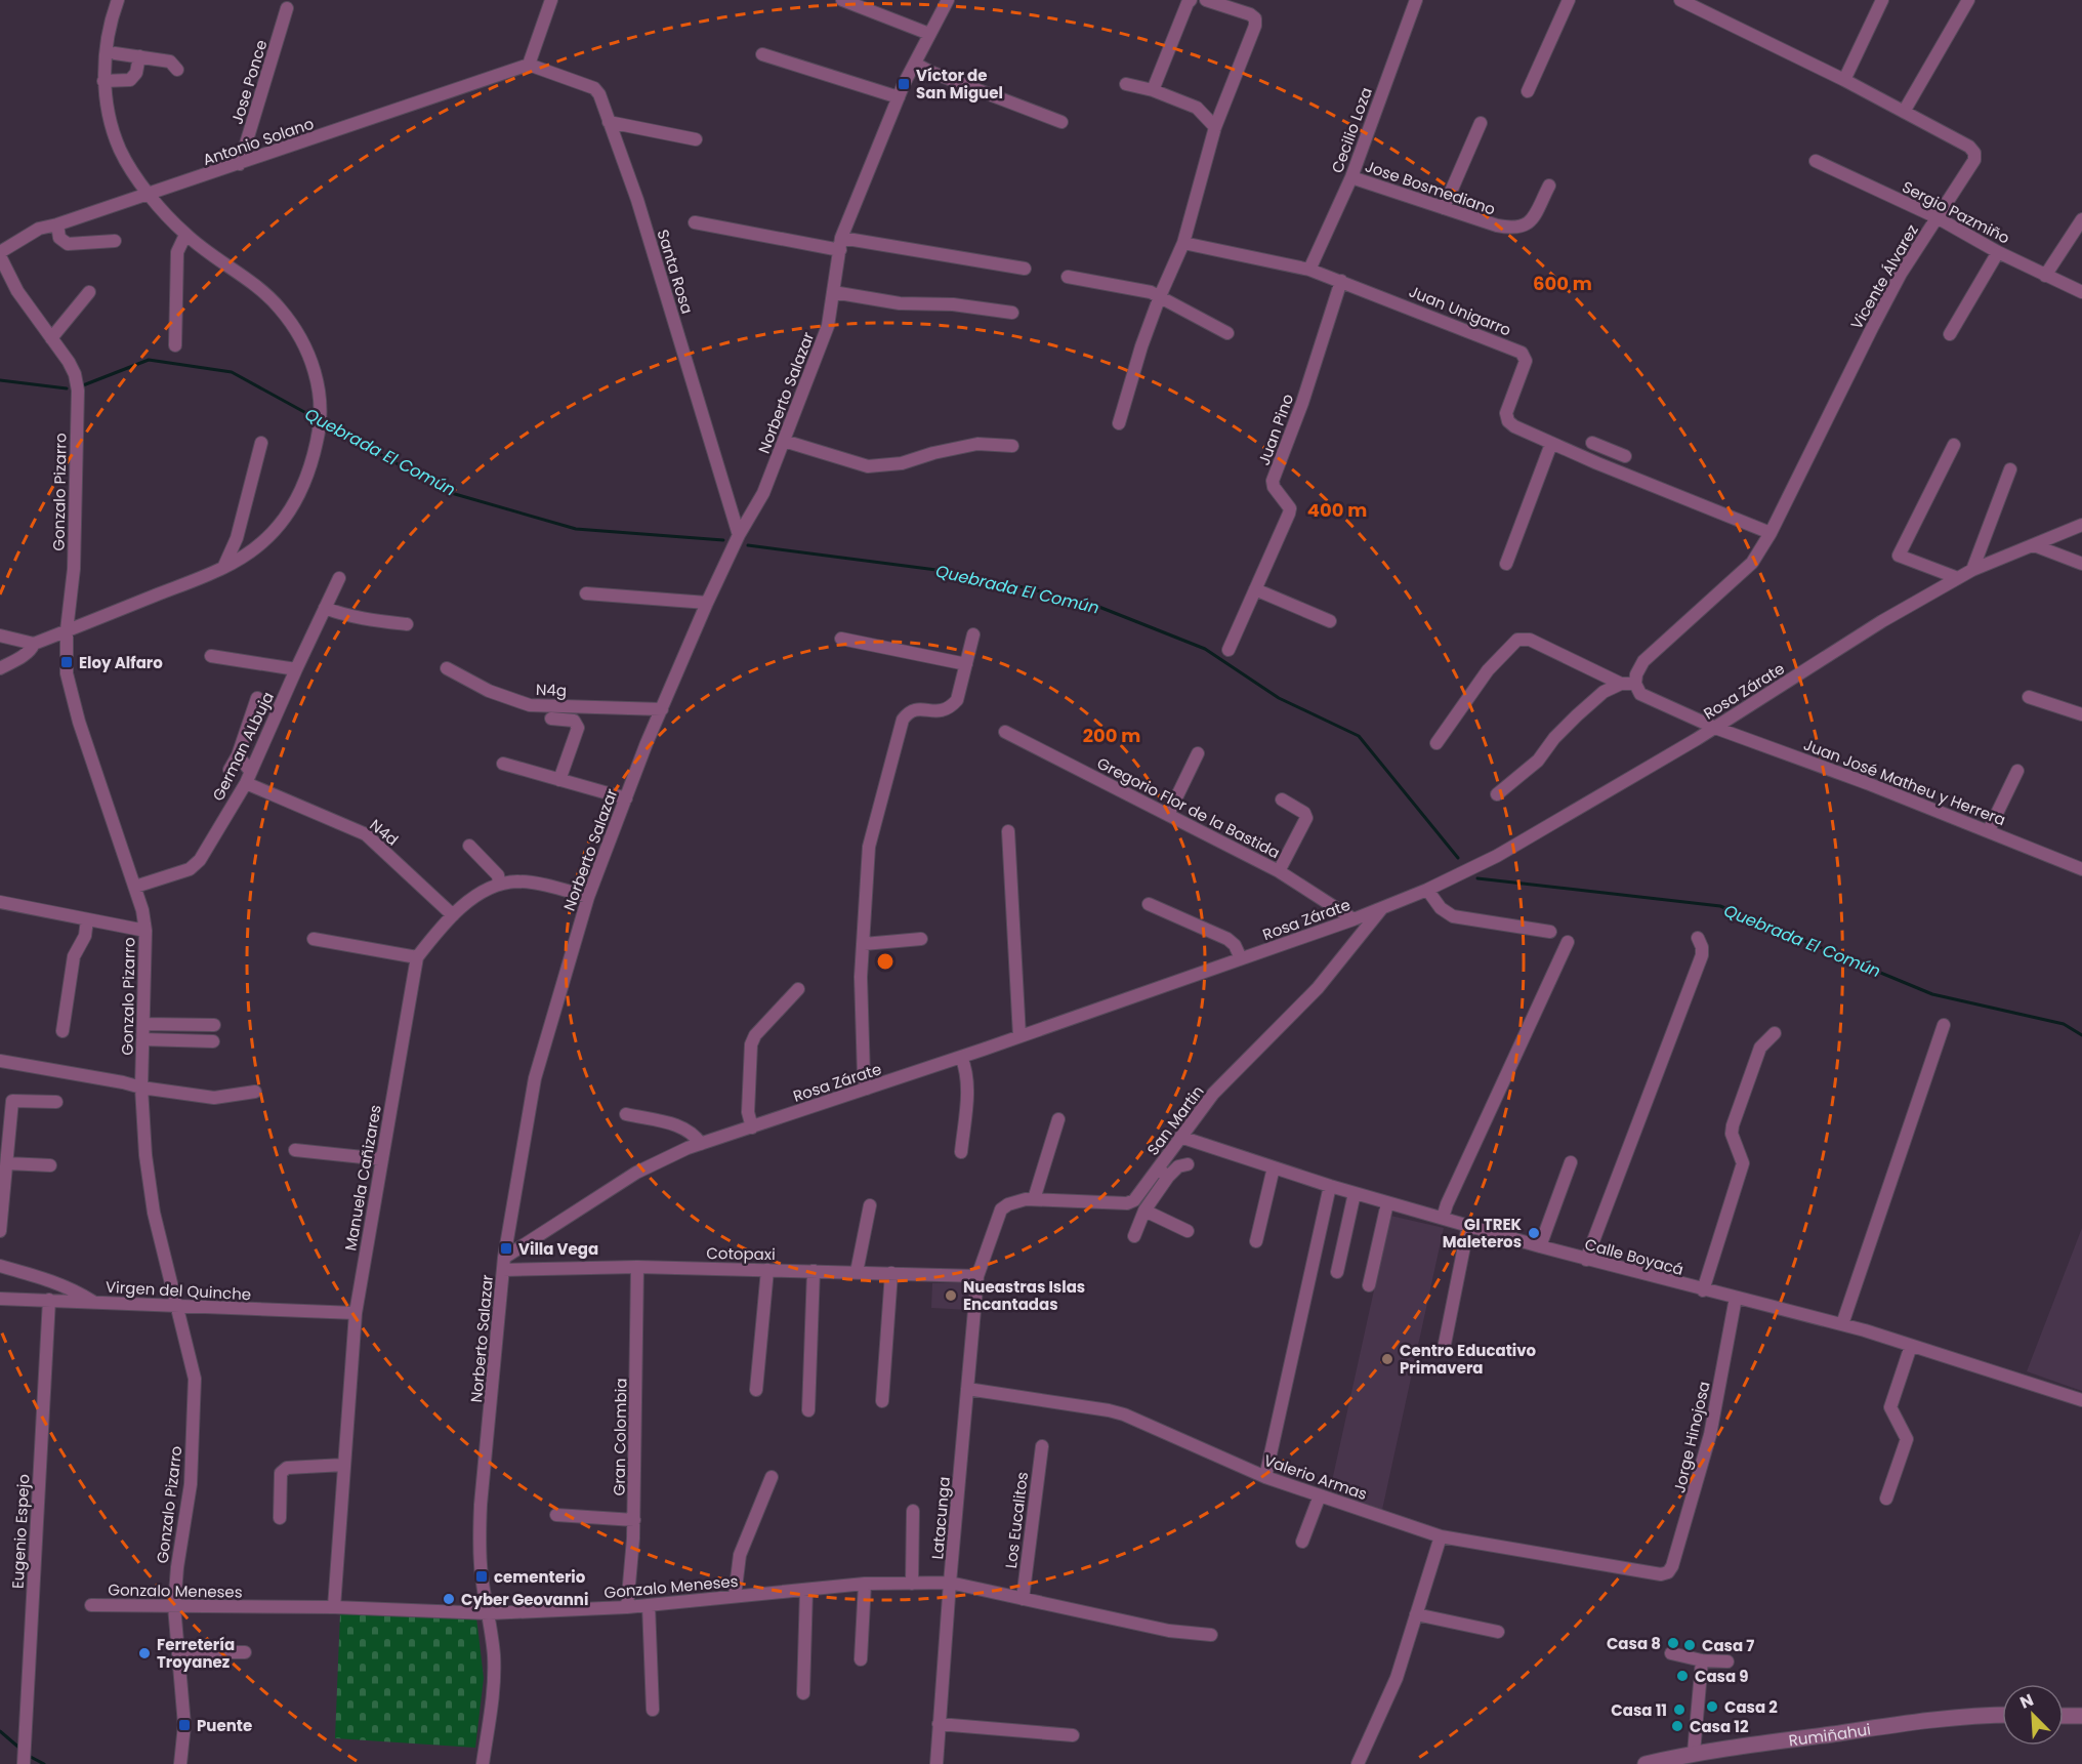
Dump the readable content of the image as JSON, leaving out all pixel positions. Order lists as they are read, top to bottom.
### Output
{
  "streets": {
    "street": [
      "Jose Ponce",
      "Cecilio Loza",
      "Antonio Solano",
      "Jose Bosmediano",
      "Sergio Pazmiño",
      "Santa Rosa",
      "Vicente Álvarez",
      "Juan Unigarro",
      "Norberto Salazar",
      "Juan Pino",
      "Gonzalo Pizarro",
      "N4g",
      "Rosa Zárate",
      "German ALbuja",
      "Juan José Matheu y Herrera",
      "Gregorio Flor de la Bastida",
      "N4d",
      "San Martin",
      "Manuela Cañizares",
      "Cotopaxi",
      "Calle Boyacá",
      "Virgen del Quinche",
      "Gran Colombia",
      "Jorge Hinojosa",
      "Valerio Armas",
      "Latacunga",
      "Los Eucalitos",
      "Eugenio Espejo",
      "Gonzalo Meneses",
      "Rumiñahui"
    ]
  },
  "crossings": [
    ["Jose Ponce", "Antonio Solano"],
    ["Cecilio Loza", "Jose Bosmediano"],
    ["Cecilio Loza", "Juan Unigarro"],
    ["Antonio Solano", "Santa Rosa"],
    ["Sergio Pazmiño", "Vicente Álvarez"],
    ["Santa Rosa", "Norberto Salazar"],
    ["Vicente Álvarez", "Juan Unigarro"],
    ["Juan Unigarro", "Juan Pino"],
    ["Norberto Salazar", "N4g"],
    ["Norberto Salazar", "Rosa Zárate"],
    ["Norberto Salazar", "Cotopaxi"],
    ["Norberto Salazar", "Gonzalo Meneses"],
    ["Gonzalo Pizarro", "German ALbuja"],
    ["Gonzalo Pizarro", "Virgen del Quinche"],
    ["Gonzalo Pizarro", "Gonzalo Meneses"],
    ["Rosa Zárate", "Juan José Matheu y Herrera"],
    ["Rosa Zárate", "Gregorio Flor de la Bastida"],
    ["Rosa Zárate", "San Martin"],
    ["Rosa Zárate", "Cotopaxi"],
    ["German ALbuja", "N4d"],
    ["San Martin", "Cotopaxi"],
    ["San Martin", "Calle Boyacá"],
    ["San Martin", "Latacunga"],
    ["Manuela Cañizares", "Virgen del Quinche"],
    ["Manuela Cañizares", "Gonzalo Meneses"],
    ["Cotopaxi", "Gran Colombia"],
    ["Cotopaxi", "Latacunga"],
    ["Calle Boyacá", "Jorge Hinojosa"],
    ["Virgen del Quinche", "Eugenio Espejo"],
    ["Gran Colombia", "Gonzalo Meneses"],
    ["Jorge Hinojosa", "Valerio Armas"],
    ["Valerio Armas", "Latacunga"],
    ["Latacunga", "Gonzalo Meneses"],
    ["Los Eucalitos", "Gonzalo Meneses"]
  ],
  "water": ["Quebrada El Común"],
  "places": {
    "transit": [
      "Víctor de San Miguel",
      "Eloy Alfaro",
      "Villa Vega",
      "cementerio",
      "Puente"
    ],
    "other": [
      "GI TREK Maleteros",
      "Nueastras Islas Encantadas",
      "Centro Educativo Primavera",
      "Cyber Geovanni",
      "Casa 8",
      "Casa 7",
      "Ferretería Troyanez",
      "Casa 9",
      "Casa 2",
      "Casa 11",
      "Casa 12"
    ]
  },
  "north": "top left",
  "rings": ["600 m", "400 m", "200 m"]
}
